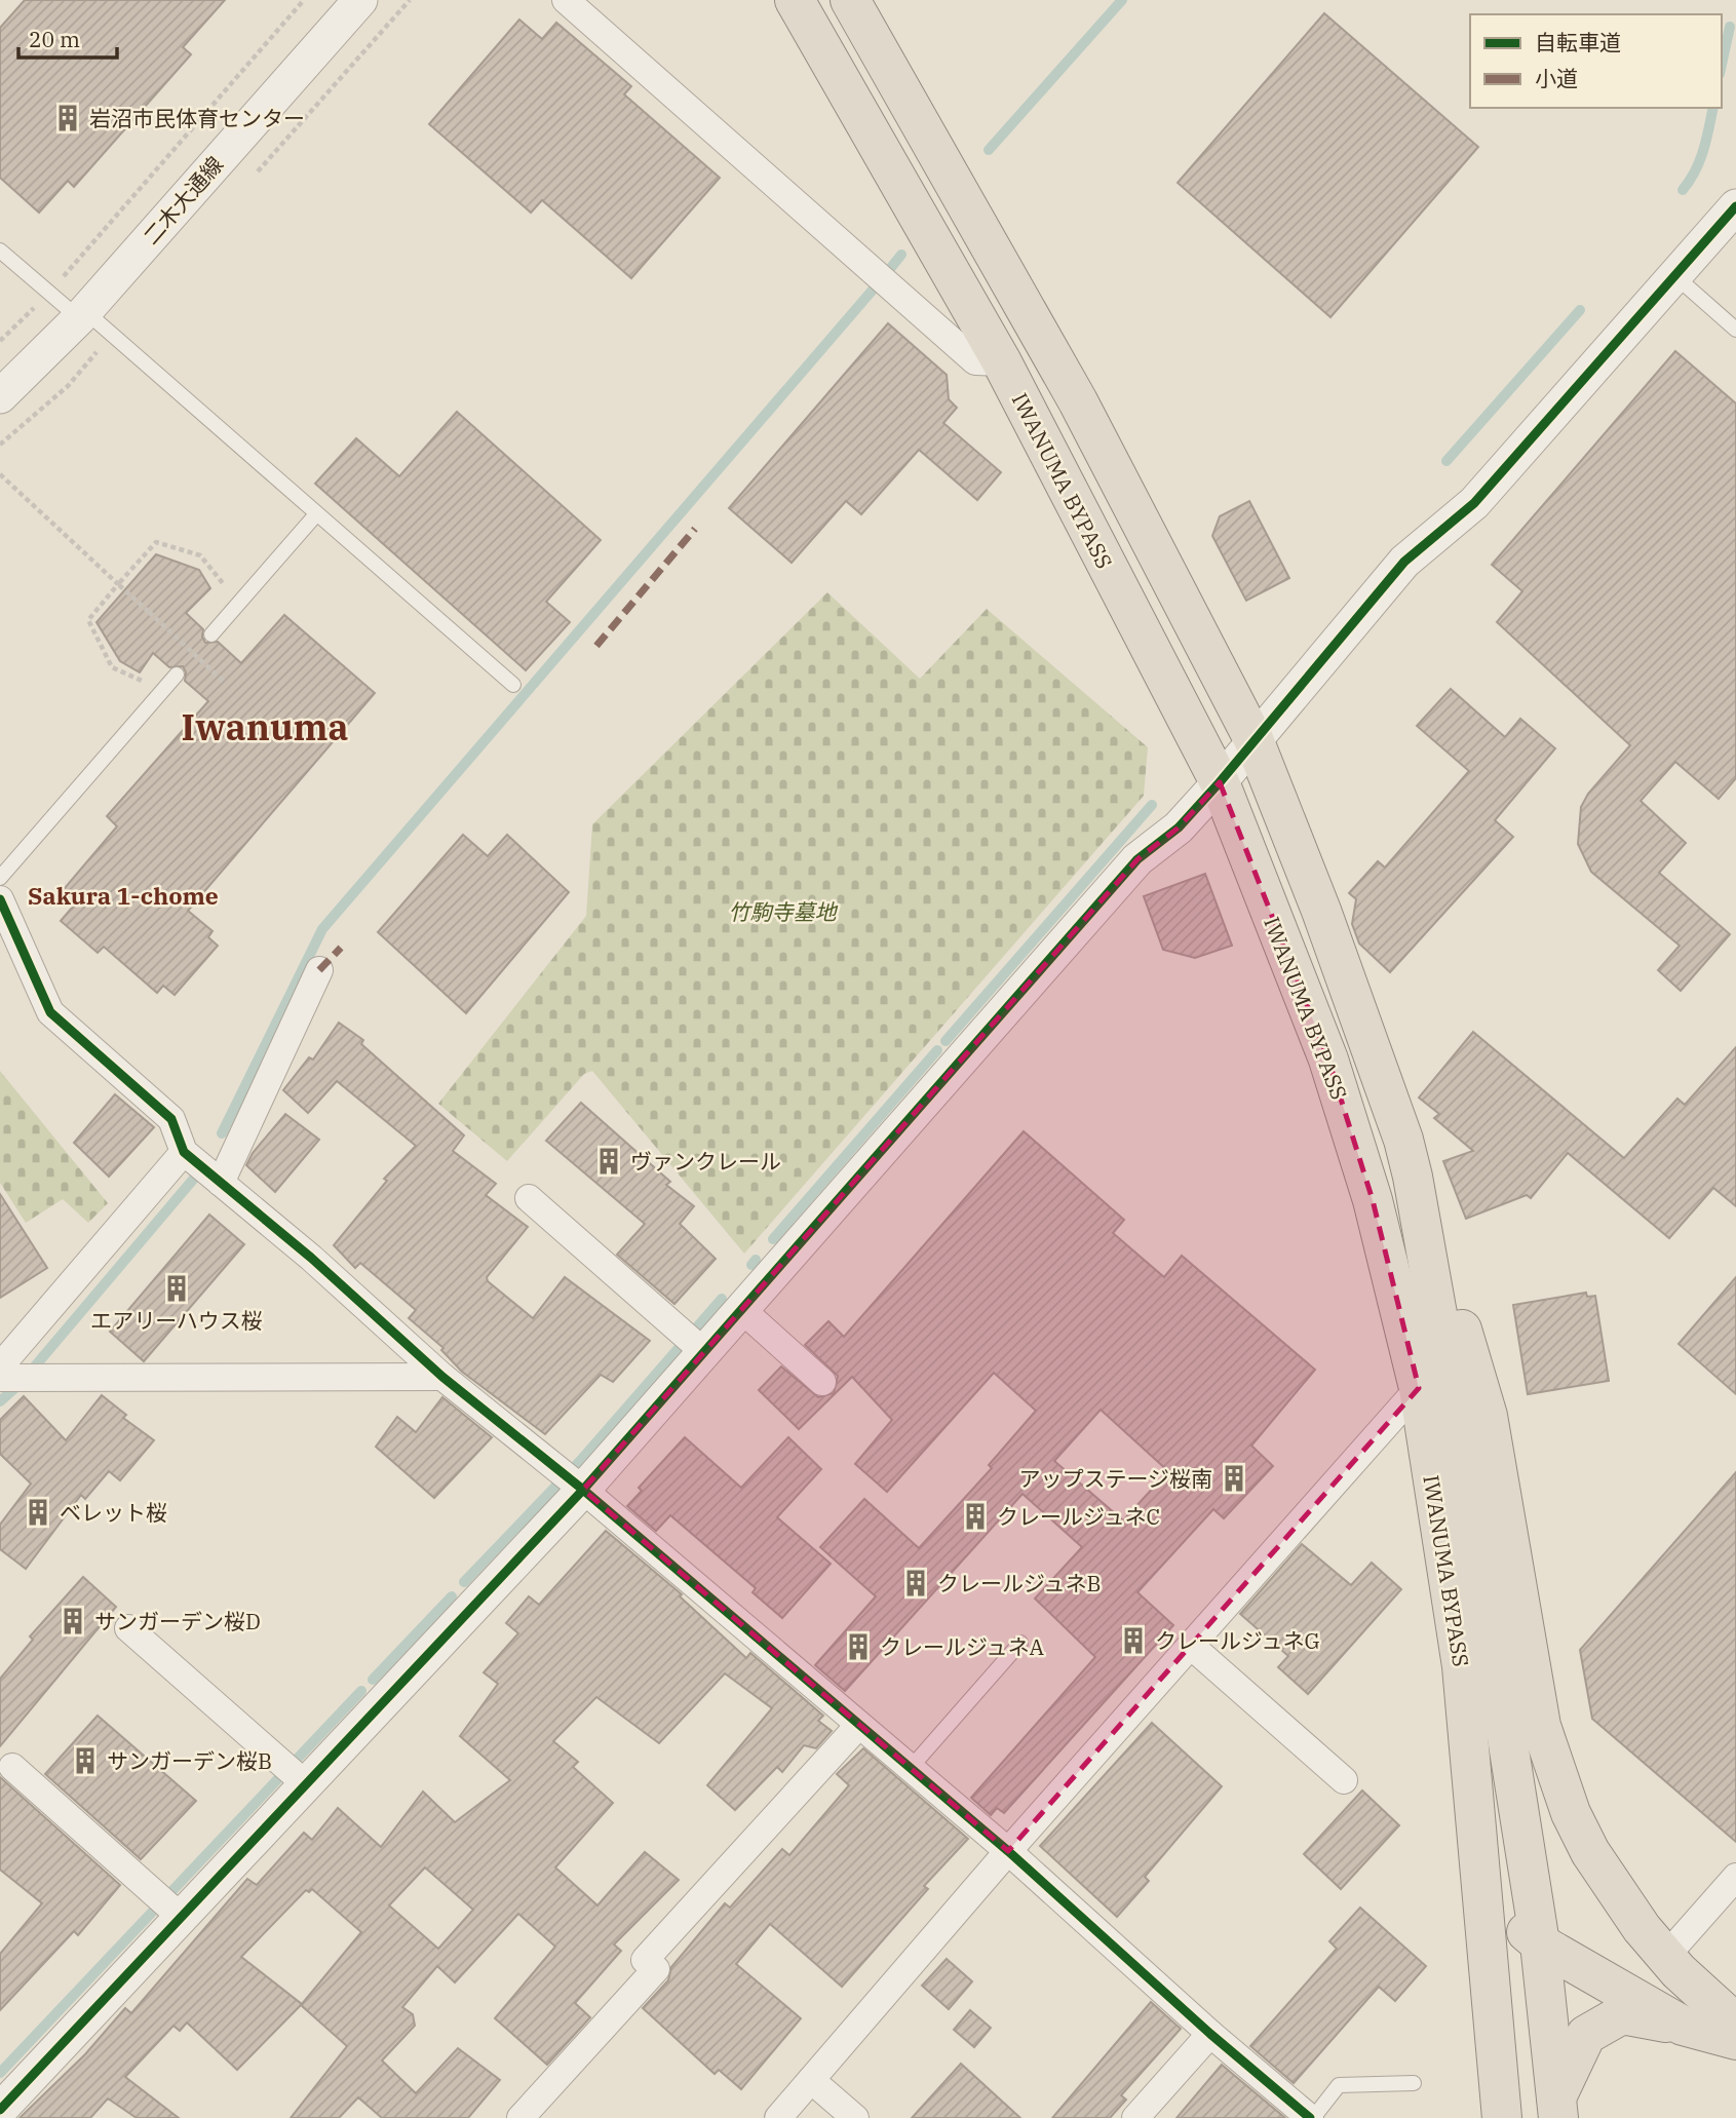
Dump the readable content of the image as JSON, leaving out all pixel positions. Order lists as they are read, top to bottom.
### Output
{
  "streets": {
    "highway": ["IWANUMA BYPASS"],
    "street": ["二木大通線"]
  },
  "districts": ["Iwanuma", "Sakura 1-chome"],
  "parks": ["竹駒寺墓地"],
  "places": {
    "building": [
      "岩沼市民体育センター",
      "ヴァンクレール",
      "エアリーハウス桜",
      "アップステージ桜南",
      "ベレット桜",
      "クレールジュネC",
      "クレールジュネB",
      "サンガーデン桜D",
      "クレールジュネG",
      "クレールジュネA",
      "サンガーデン桜B"
    ]
  },
  "legend": ["自転車道", "小道"],
  "scale_bar": "20 m"
}
